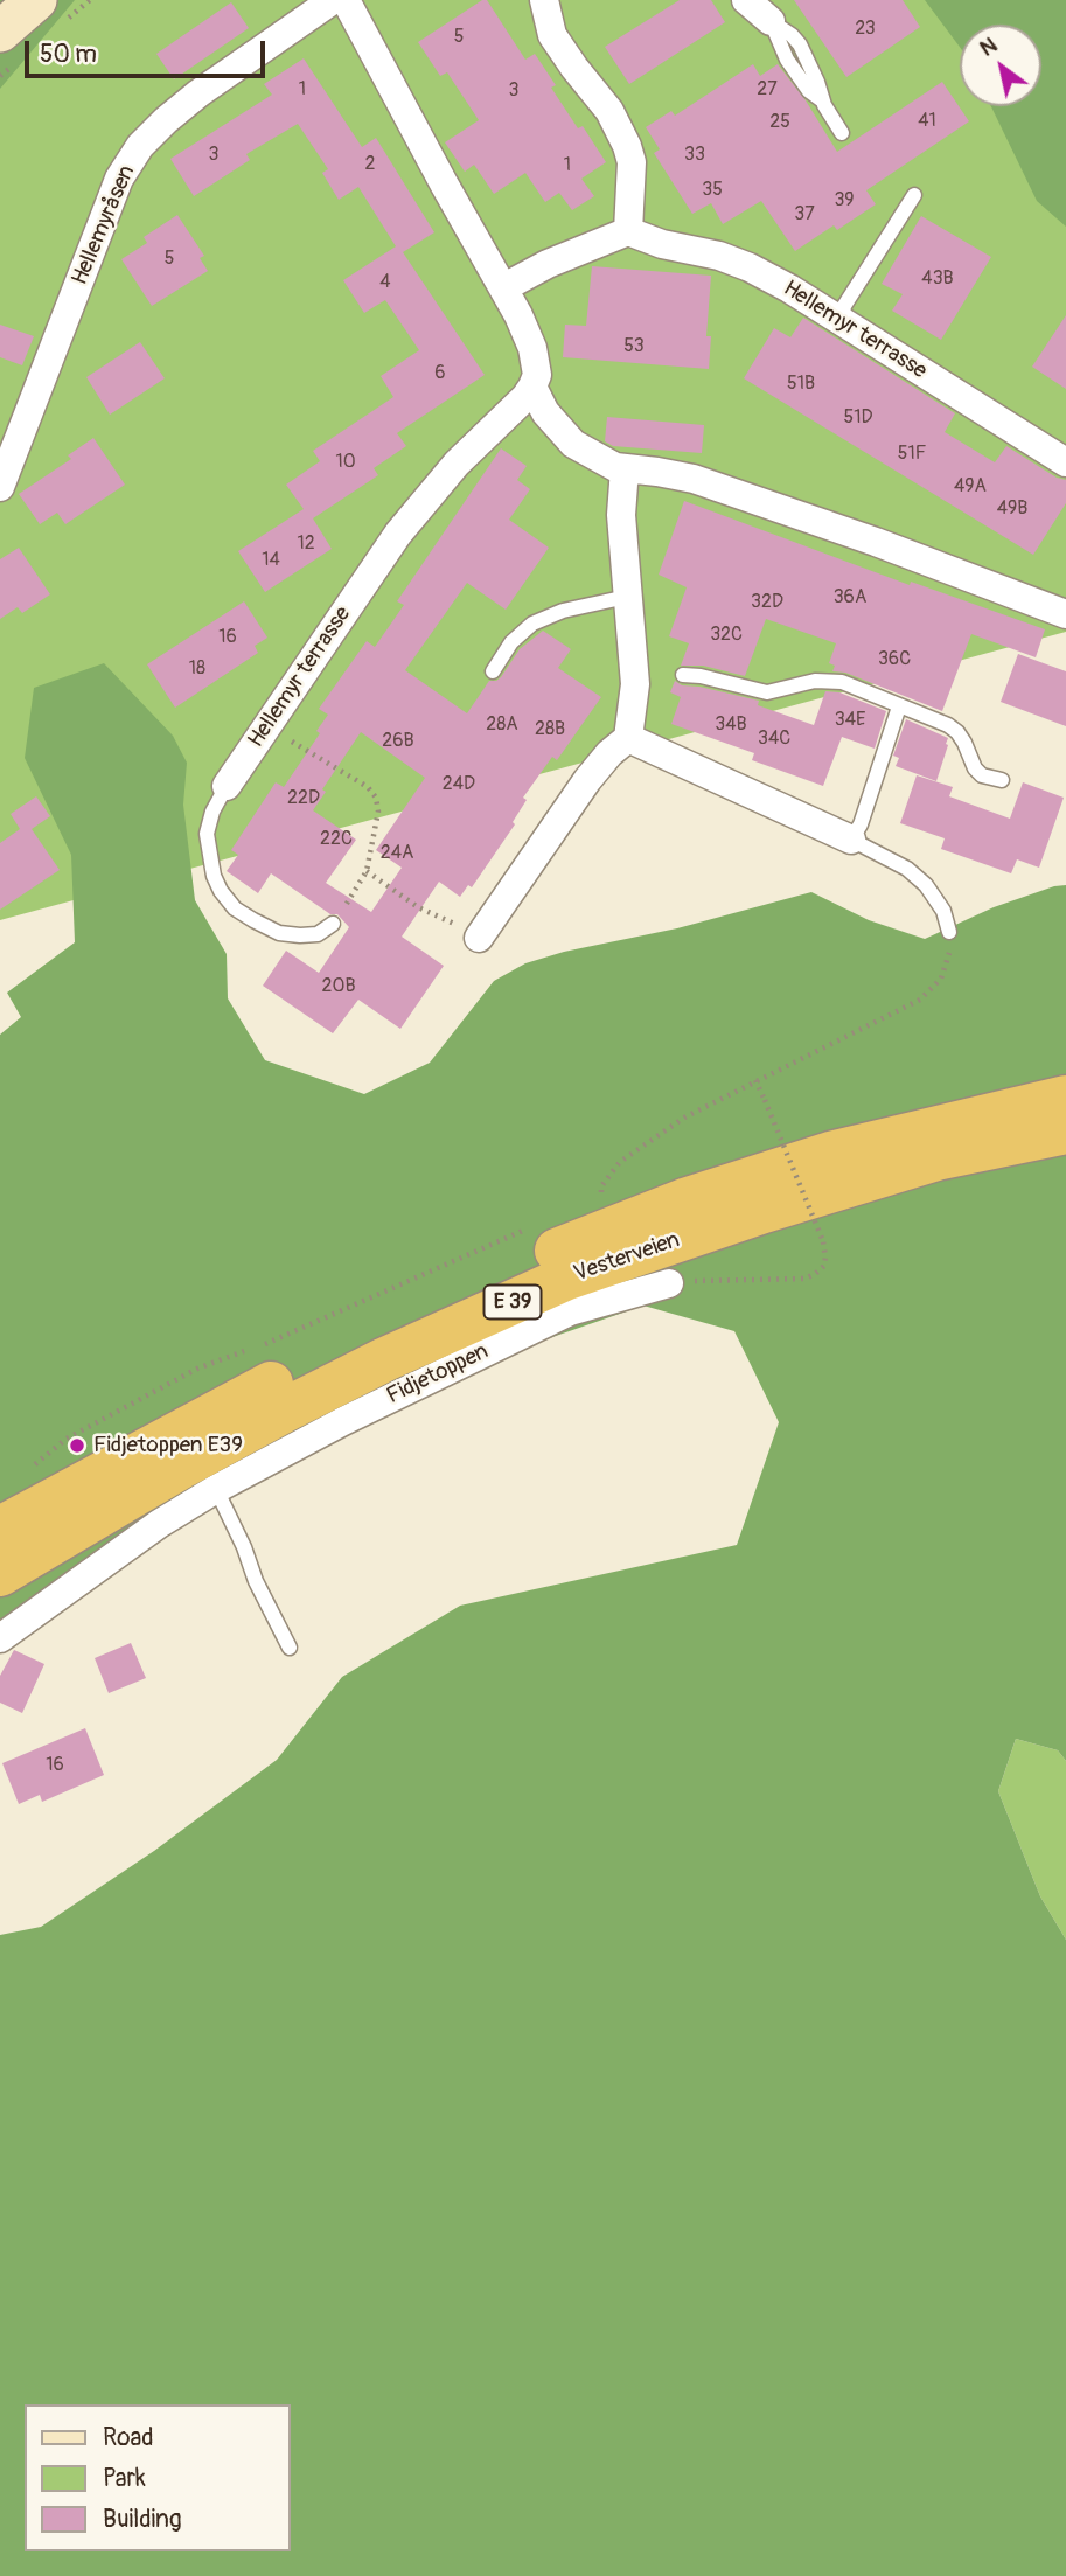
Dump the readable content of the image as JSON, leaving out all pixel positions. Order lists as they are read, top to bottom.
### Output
{
  "streets": {
    "highway": ["Vesterveien", "E 39"],
    "street": ["Hellemyråsen", "Hellemyr terrasse", "Fidjetoppen"]
  },
  "places": ["Fidjetoppen E39"],
  "house_numbers": [
    "23",
    "5",
    "1",
    "27",
    "3",
    "41",
    "25",
    "3",
    "33",
    "2",
    "1",
    "35",
    "39",
    "37",
    "5",
    "43B",
    "4",
    "53",
    "6",
    "51B",
    "51D",
    "51F",
    "10",
    "49A",
    "49B",
    "12",
    "14",
    "36A",
    "32D",
    "32C",
    "16",
    "36C",
    "18",
    "34E",
    "28A",
    "34B",
    "28B",
    "34C",
    "26B",
    "24D",
    "22D",
    "22C",
    "24A",
    "20B",
    "16"
  ],
  "legend": ["Road", "Park", "Building"],
  "scale_bar": "50 m",
  "north": "top left"
}
